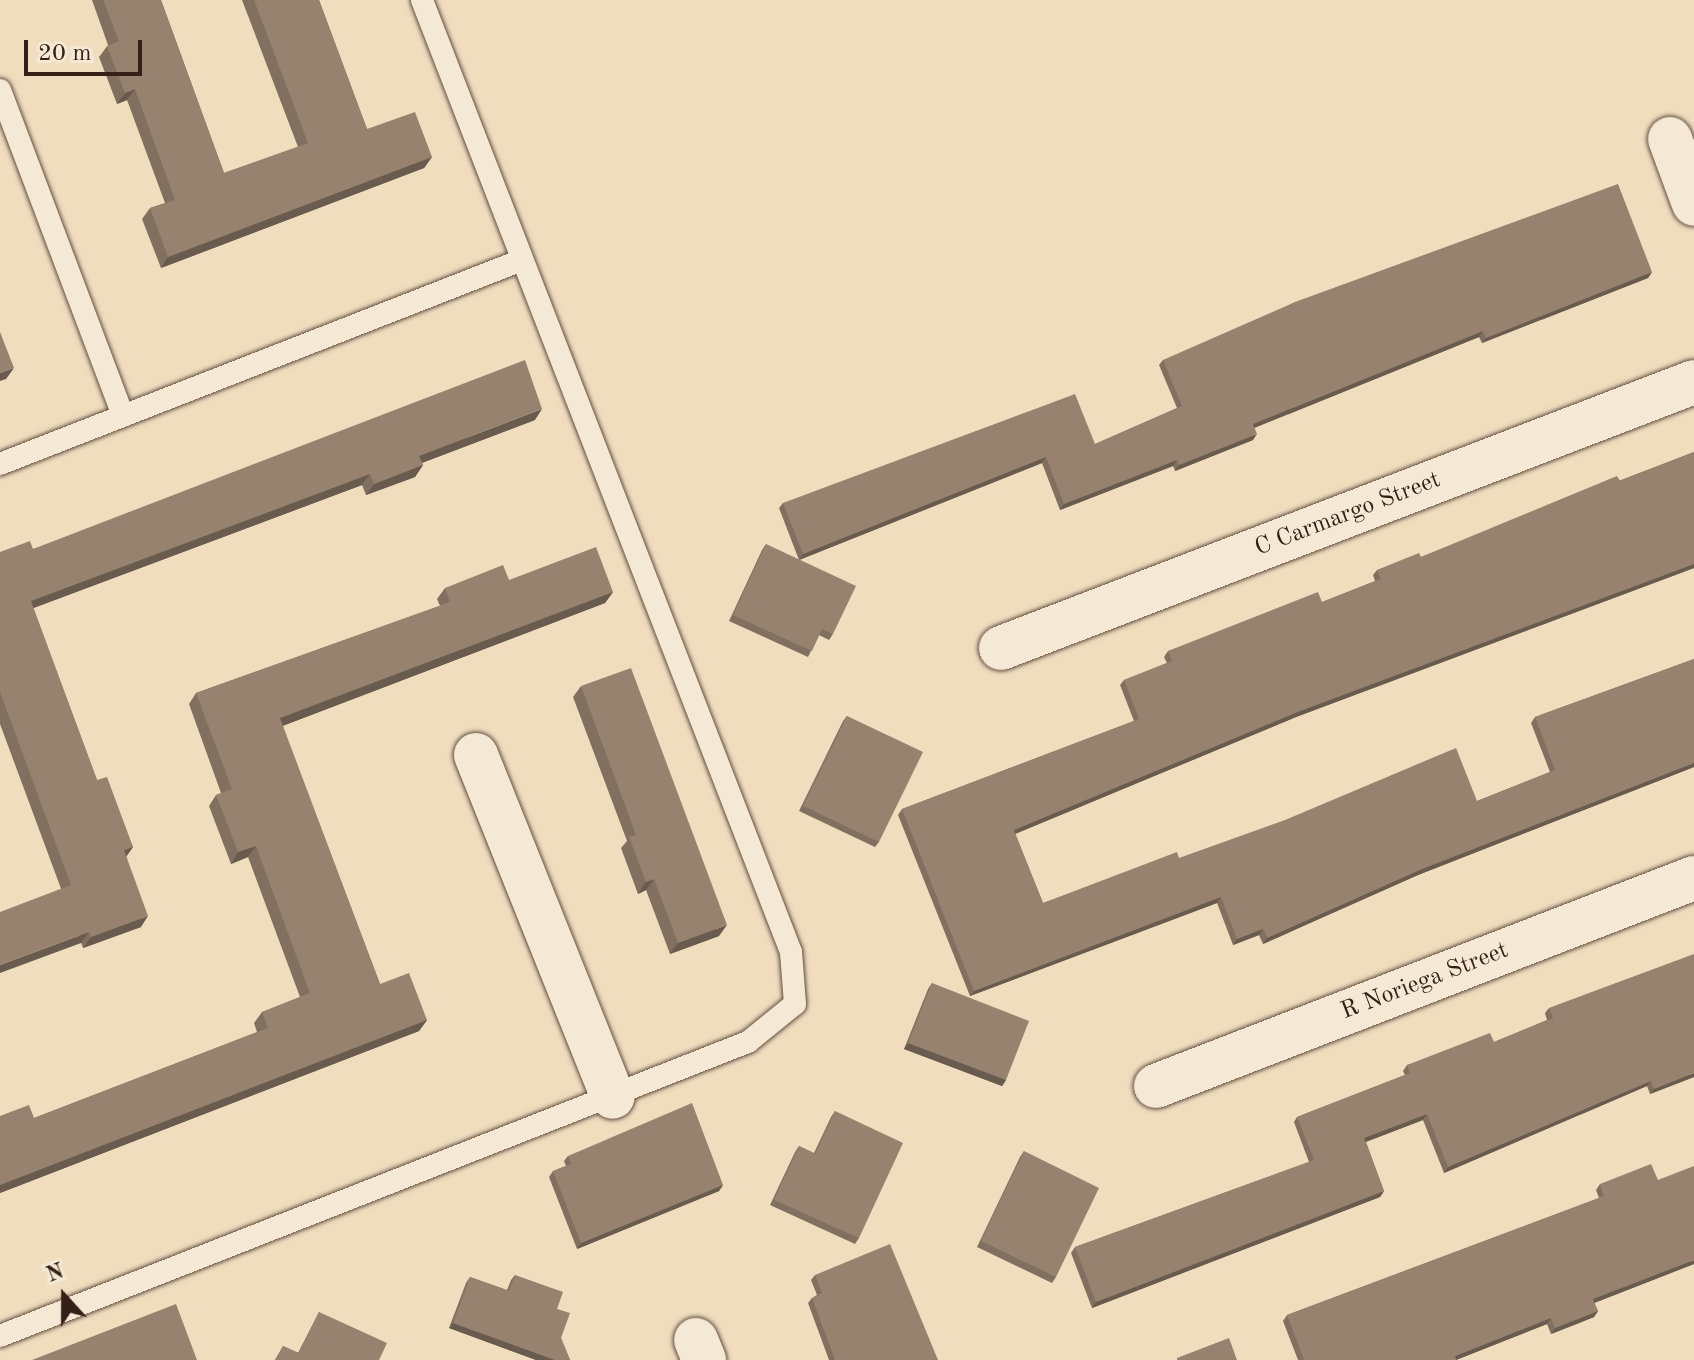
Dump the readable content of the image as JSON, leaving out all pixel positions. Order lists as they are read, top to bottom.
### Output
{
  "streets": {
    "street": ["C Carmargo Street", "R Noriega Street"]
  },
  "scale_bar": "20 m",
  "north": "top"
}
